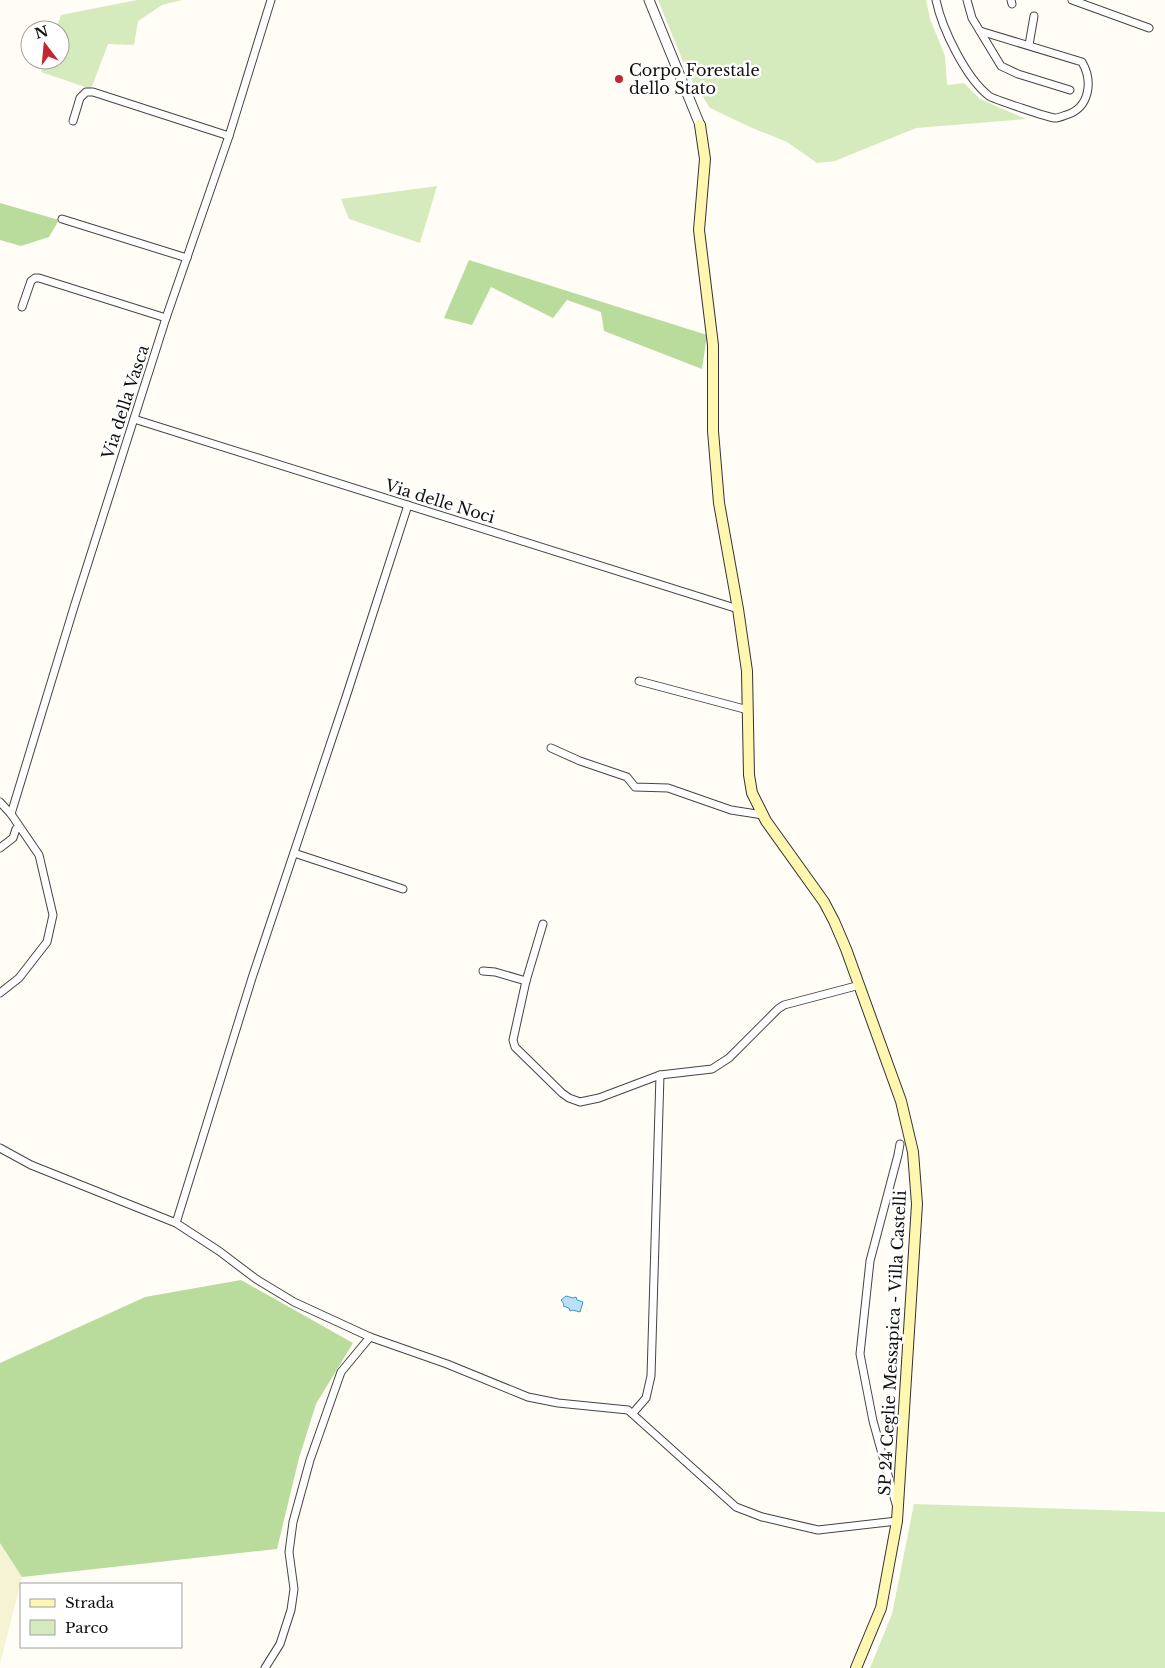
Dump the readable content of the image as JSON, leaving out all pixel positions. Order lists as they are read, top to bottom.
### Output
{
  "streets": {
    "main road": ["SP 24 Ceglie Messapica - Villa Castelli"],
    "street": ["Via della Vasca", "Via delle Noci"]
  },
  "crossings": [
    ["Via della Vasca", "Via delle Noci"],
    ["Via delle Noci", "SP 24 Ceglie Messapica - Villa Castelli"]
  ],
  "places": ["Corpo Forestale dello Stato"],
  "legend": ["Strada", "Parco"],
  "north": "top"
}
